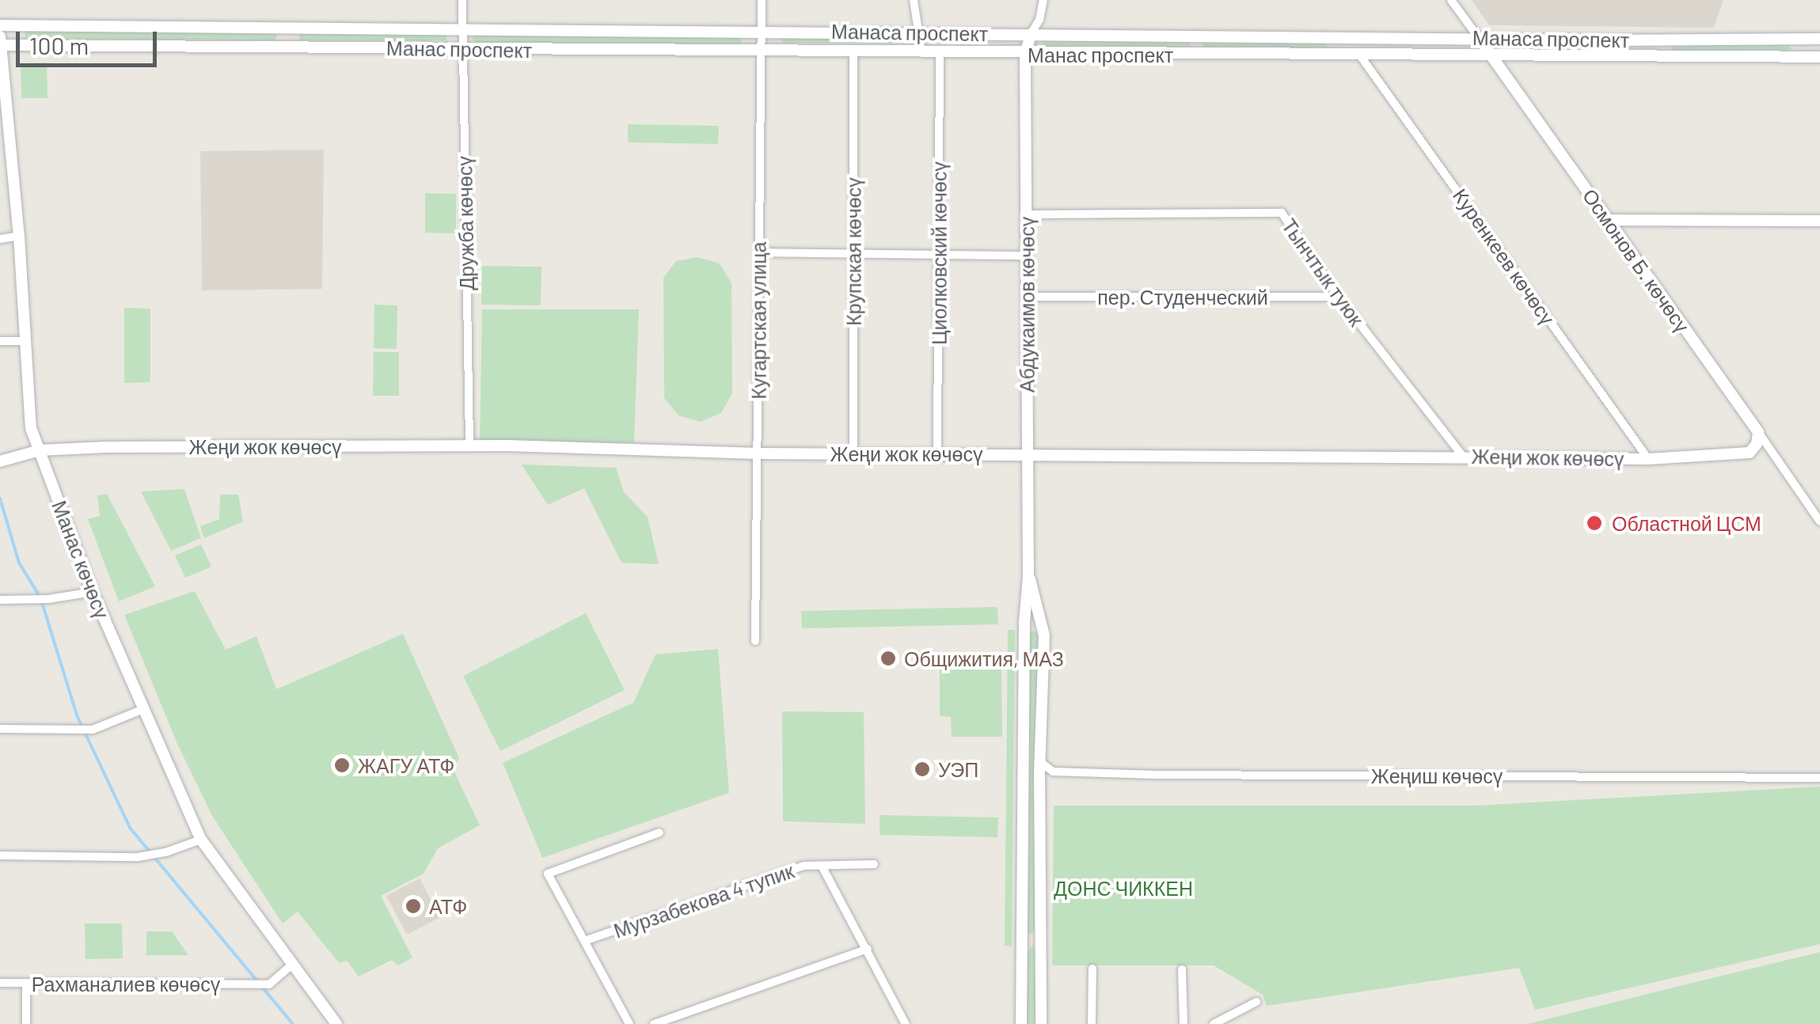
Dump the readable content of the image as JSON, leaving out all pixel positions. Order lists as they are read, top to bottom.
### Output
{
  "streets": {
    "main road": [
      "Манаса проспект",
      "Манас проспект",
      "Осмонов Б. көчөсү",
      "Абдукаимов көчөсү",
      "Жеңи жок көчөсү",
      "Манас көчөсү"
    ],
    "street": [
      "Дружба көчөсү",
      "Крупская көчөсү",
      "Циолковский көчөсү",
      "Куренкеев көчөсү",
      "Тынчтык туюк",
      "пер. Студенческий",
      "Кугартская улица",
      "Жеңиш көчөсү",
      "Мурзабекова 4 тупик",
      "Рахманалиев көчөсү"
    ]
  },
  "crossings": [
    ["Манаса проспект", "Дружба көчөсү"],
    ["Манаса проспект", "Осмонов Б. көчөсү"],
    ["Манаса проспект", "Абдукаимов көчөсү"],
    ["Манаса проспект", "Кугартская улица"],
    ["Манас проспект", "Дружба көчөсү"],
    ["Манас проспект", "Крупская көчөсү"],
    ["Манас проспект", "Циолковский көчөсү"],
    ["Манас проспект", "Куренкеев көчөсү"],
    ["Манас проспект", "Осмонов Б. көчөсү"],
    ["Манас проспект", "Абдукаимов көчөсү"],
    ["Манас проспект", "Кугартская улица"],
    ["Манас проспект", "Манас көчөсү"],
    ["Дружба көчөсү", "Жеңи жок көчөсү"],
    ["Крупская көчөсү", "Жеңи жок көчөсү"],
    ["Циолковский көчөсү", "Жеңи жок көчөсү"],
    ["Куренкеев көчөсү", "Жеңи жок көчөсү"],
    ["Осмонов Б. көчөсү", "Жеңи жок көчөсү"],
    ["Тынчтык туюк", "пер. Студенческий"],
    ["Тынчтык туюк", "Абдукаимов көчөсү"],
    ["Тынчтык туюк", "Жеңи жок көчөсү"],
    ["пер. Студенческий", "Абдукаимов көчөсү"],
    ["Абдукаимов көчөсү", "Жеңи жок көчөсү"],
    ["Кугартская улица", "Жеңи жок көчөсү"],
    ["Жеңи жок көчөсү", "Манас көчөсү"],
    ["Манас көчөсү", "Рахманалиев көчөсү"]
  ],
  "parks": ["ДОНС ЧИККЕН"],
  "places": [
    "Областной ЦСМ",
    "Общижития, МАЗ",
    "ЖАГУ АТФ",
    "УЭП",
    "АТФ"
  ],
  "scale_bar": "100 m"
}
